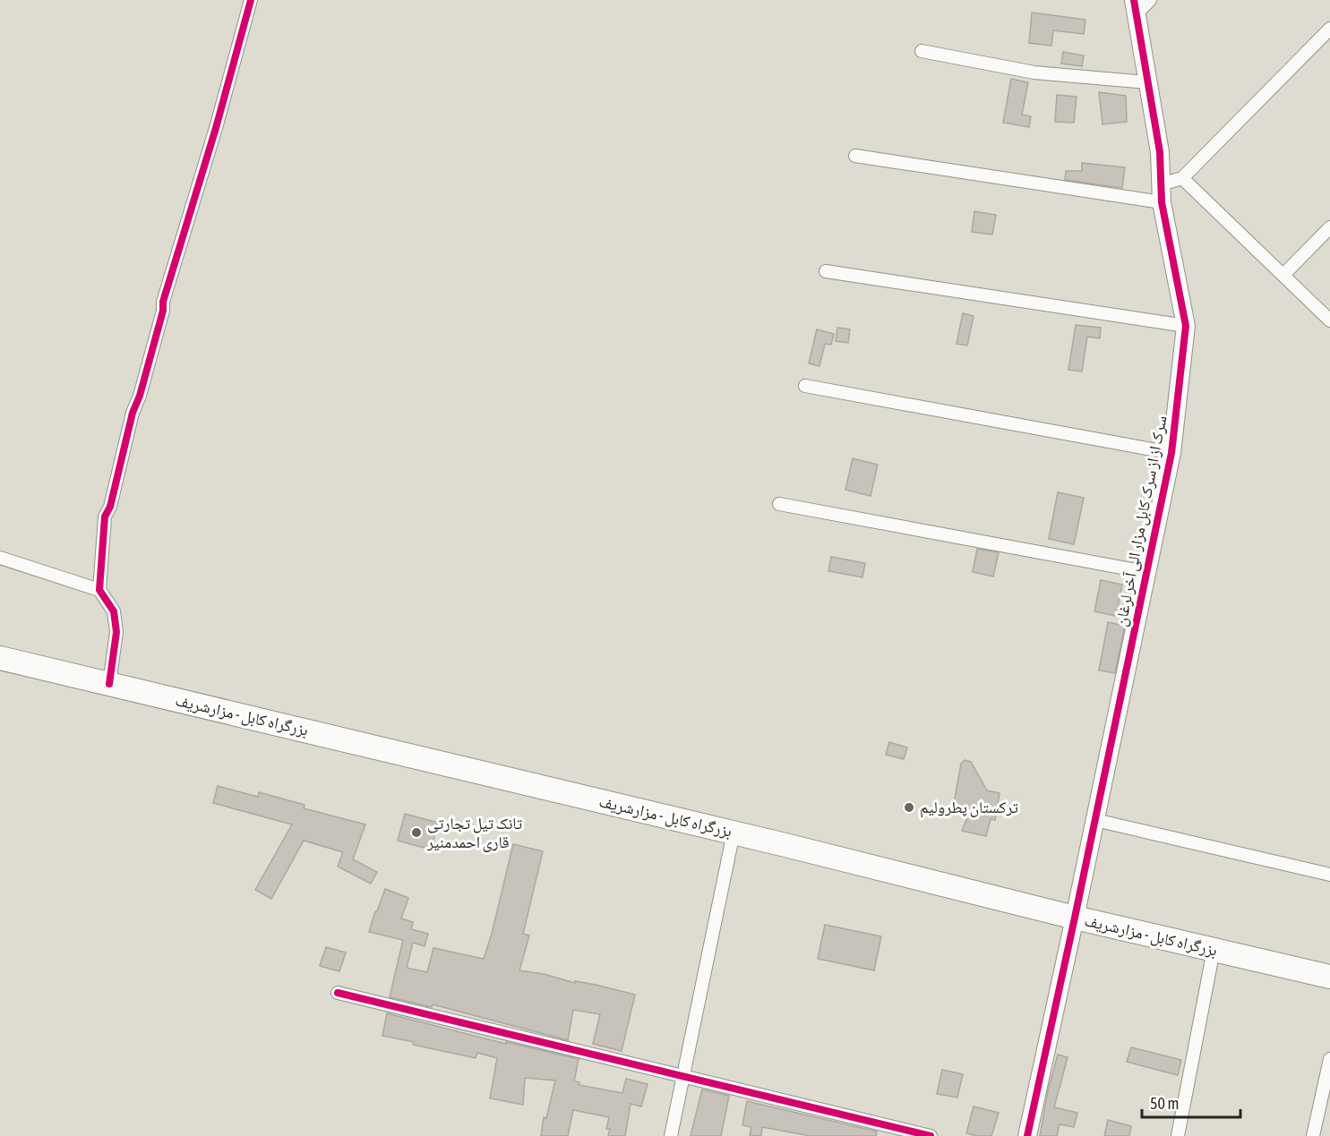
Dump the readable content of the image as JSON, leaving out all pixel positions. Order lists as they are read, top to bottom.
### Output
{
  "streets": {
    "highway": ["بزرگراه کابل - مزارشریف"],
    "street": ["سرک از از سرک کابل مزار الی آخر لرغان"]
  },
  "crossings": [
    ["سرک از از سرک کابل مزار الی آخر لرغان", "بزرگراه کابل - مزارشریف"]
  ],
  "places": ["ترکستان پطرولیم", "تانک تیل تجارتی قاری احمدمنیر"],
  "scale_bar": "50 m"
}
